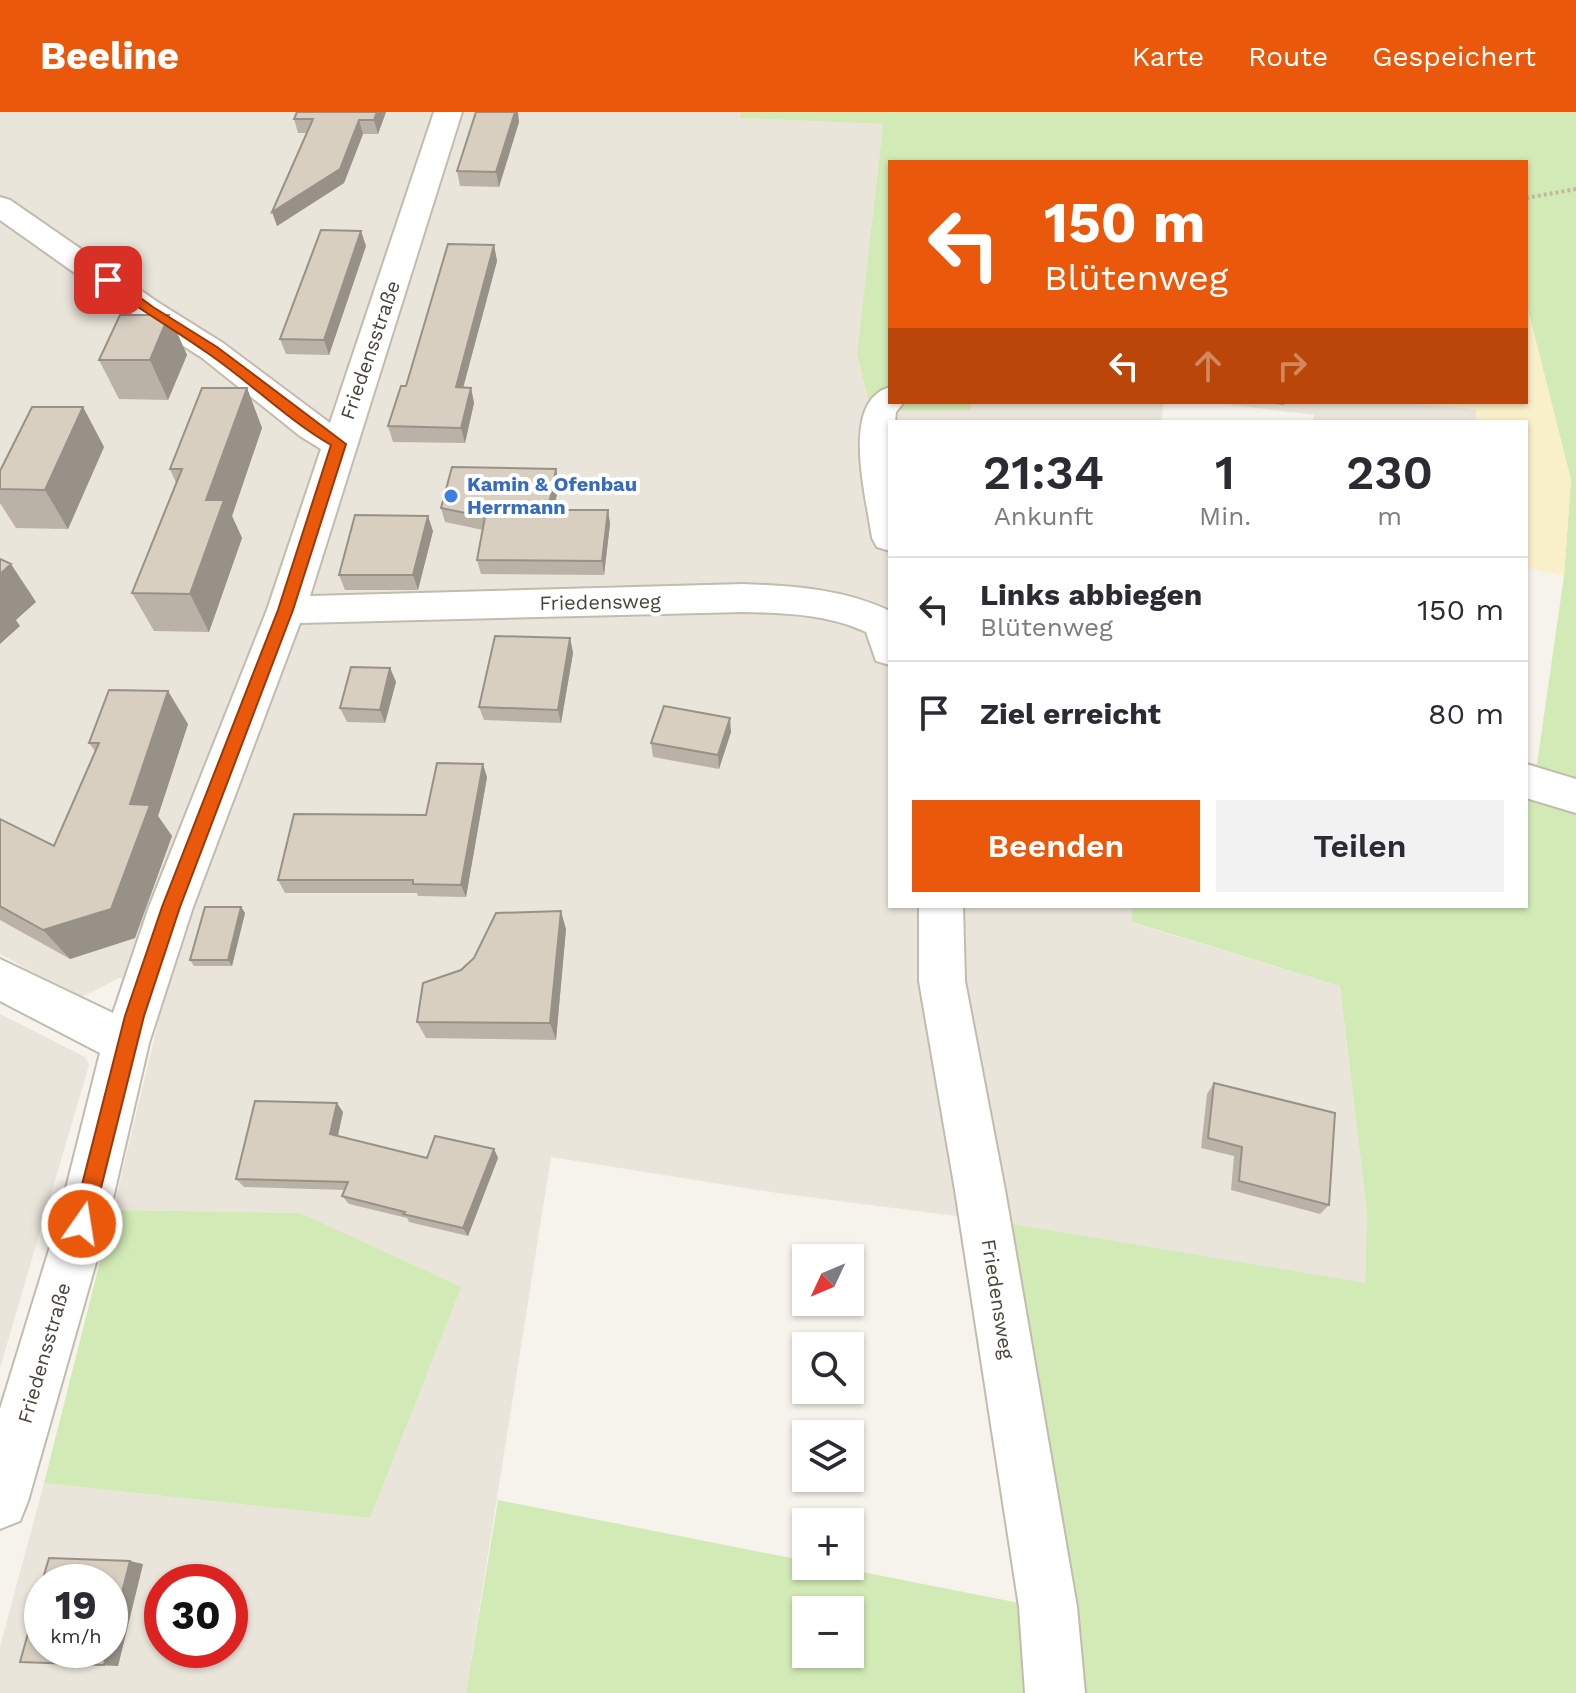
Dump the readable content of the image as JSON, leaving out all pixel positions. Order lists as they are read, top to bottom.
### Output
{
  "streets": {
    "street": ["Friedensstraße", "Friedensweg"]
  },
  "crossings": [
    ["Friedensstraße", "Friedensweg"]
  ],
  "places": ["Kamin & Ofenbau Herrmann"],
  "north": "bottom left",
  "page": {
    "header": "Beeline",
    "nav": ["Karte", "Route", "Gespeichert"],
    "turn": ["150 m", "Blütenweg"],
    "eta": [
      "21:34",
      "Ankunft",
      "1",
      "Min.",
      "230",
      "m"
    ],
    "list": [
      {
        "name": "Links abbiegen",
        "note": "Blütenweg",
        "value": "150 m"
      },
      {
        "name": "Ziel erreicht",
        "value": "80 m"
      }
    ],
    "buttons": ["Beenden", "Teilen"],
    "map_buttons": ["+", "−"],
    "speed": "19 km/h",
    "limit": "30"
  }
}
